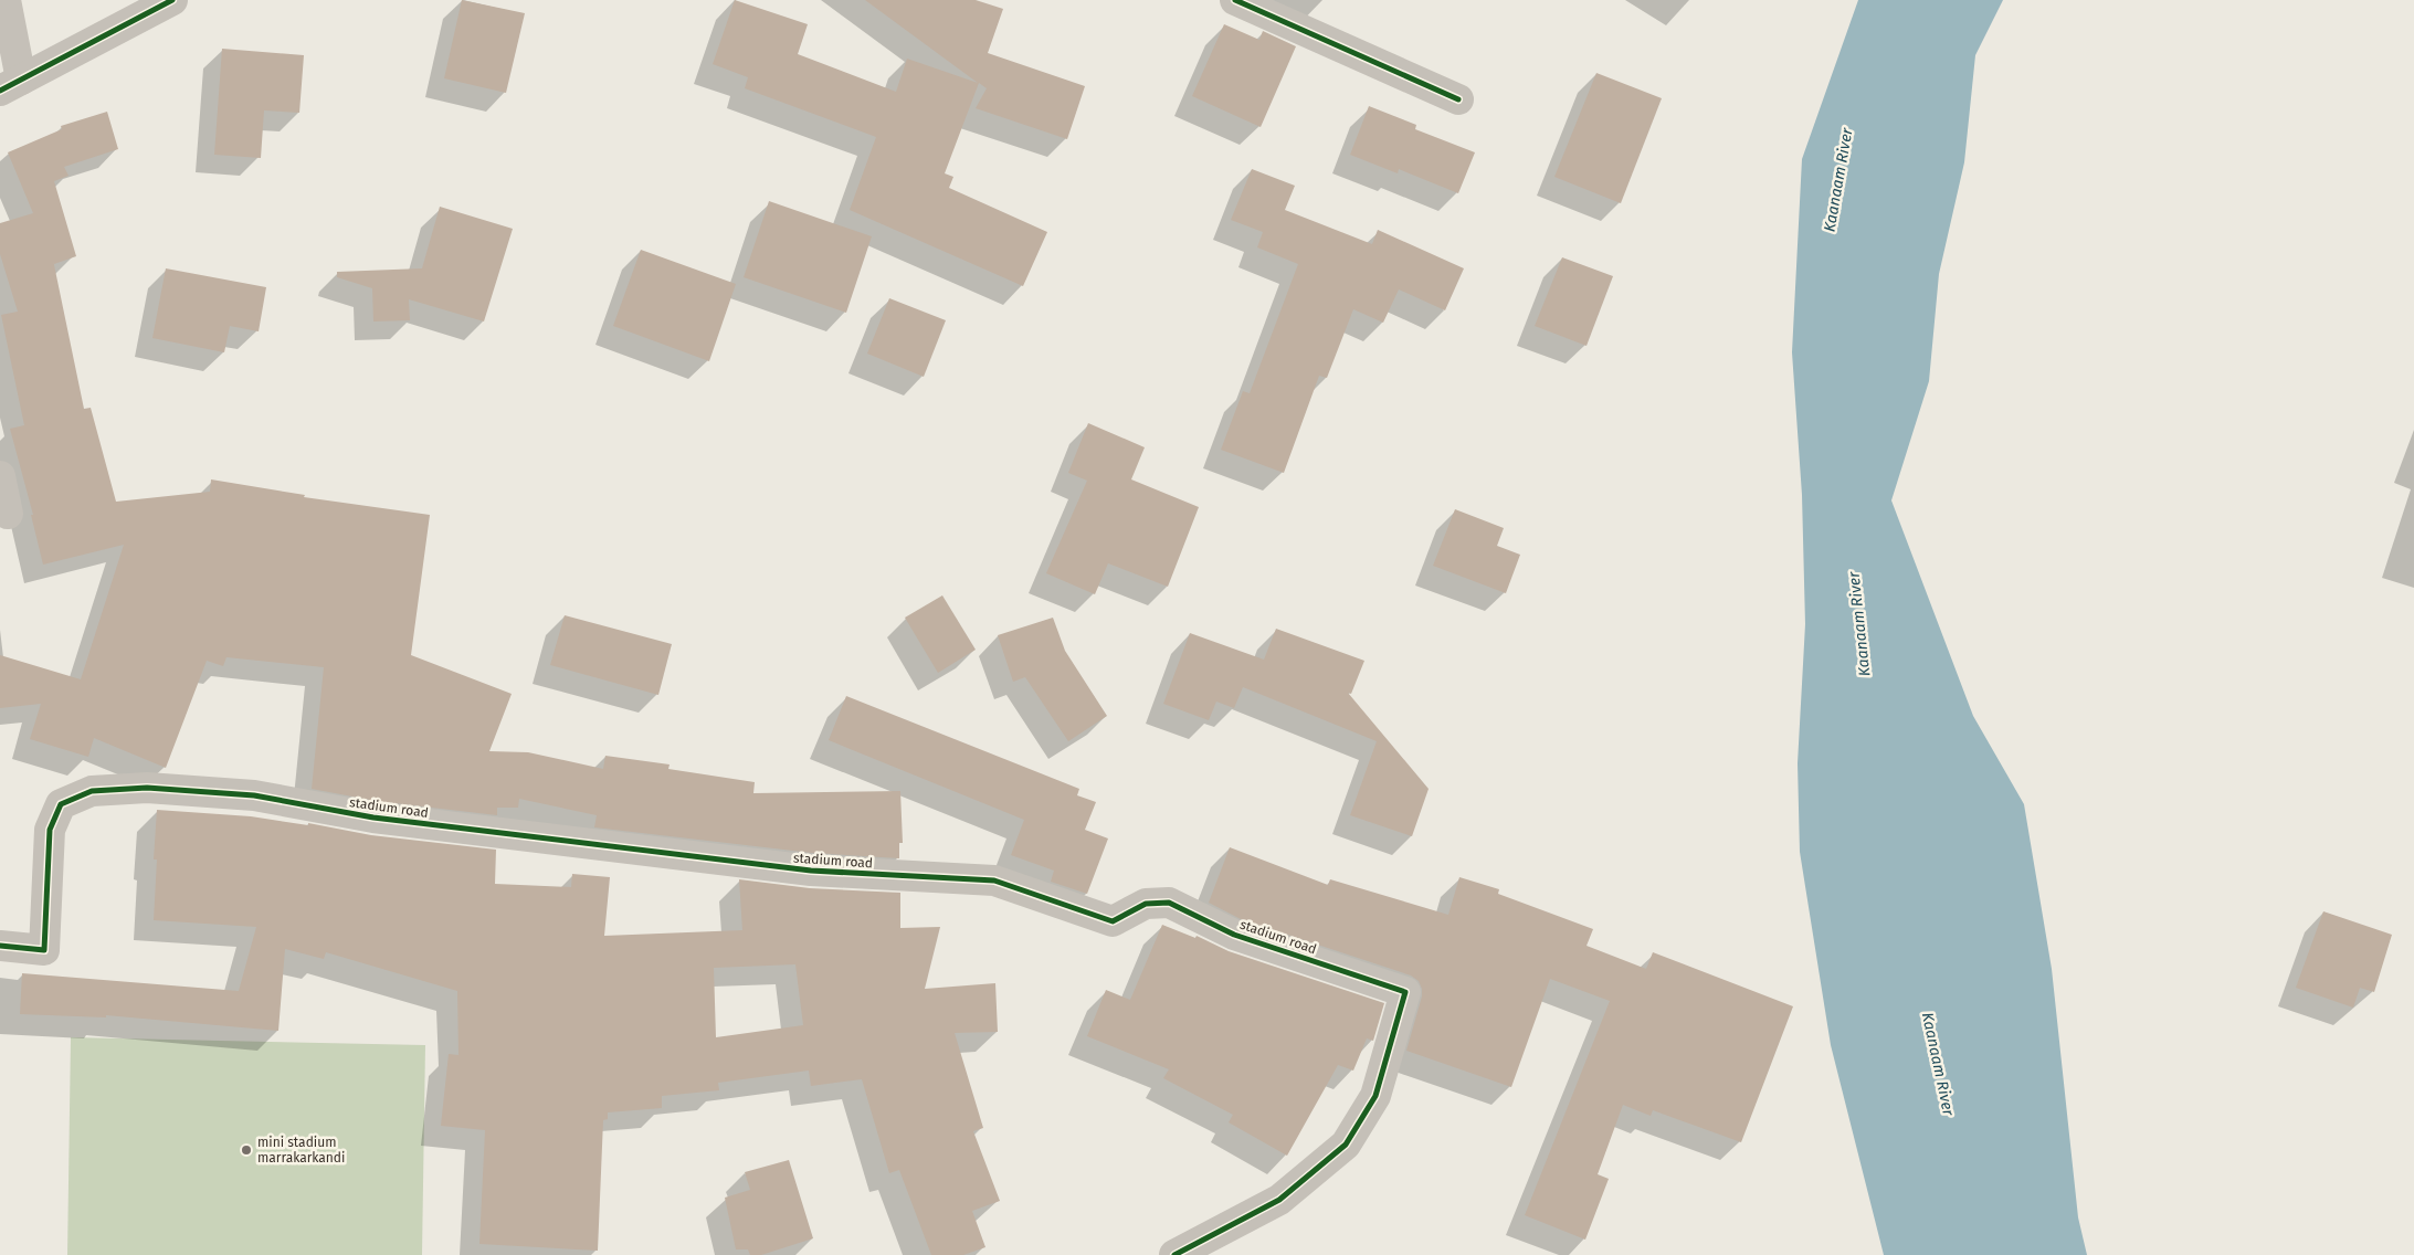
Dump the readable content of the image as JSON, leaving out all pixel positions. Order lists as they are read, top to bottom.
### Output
{
  "streets": {
    "street": ["stadium road"]
  },
  "water": ["Kaanaam River"],
  "places": ["mini stadium marrakarkandi"]
}
